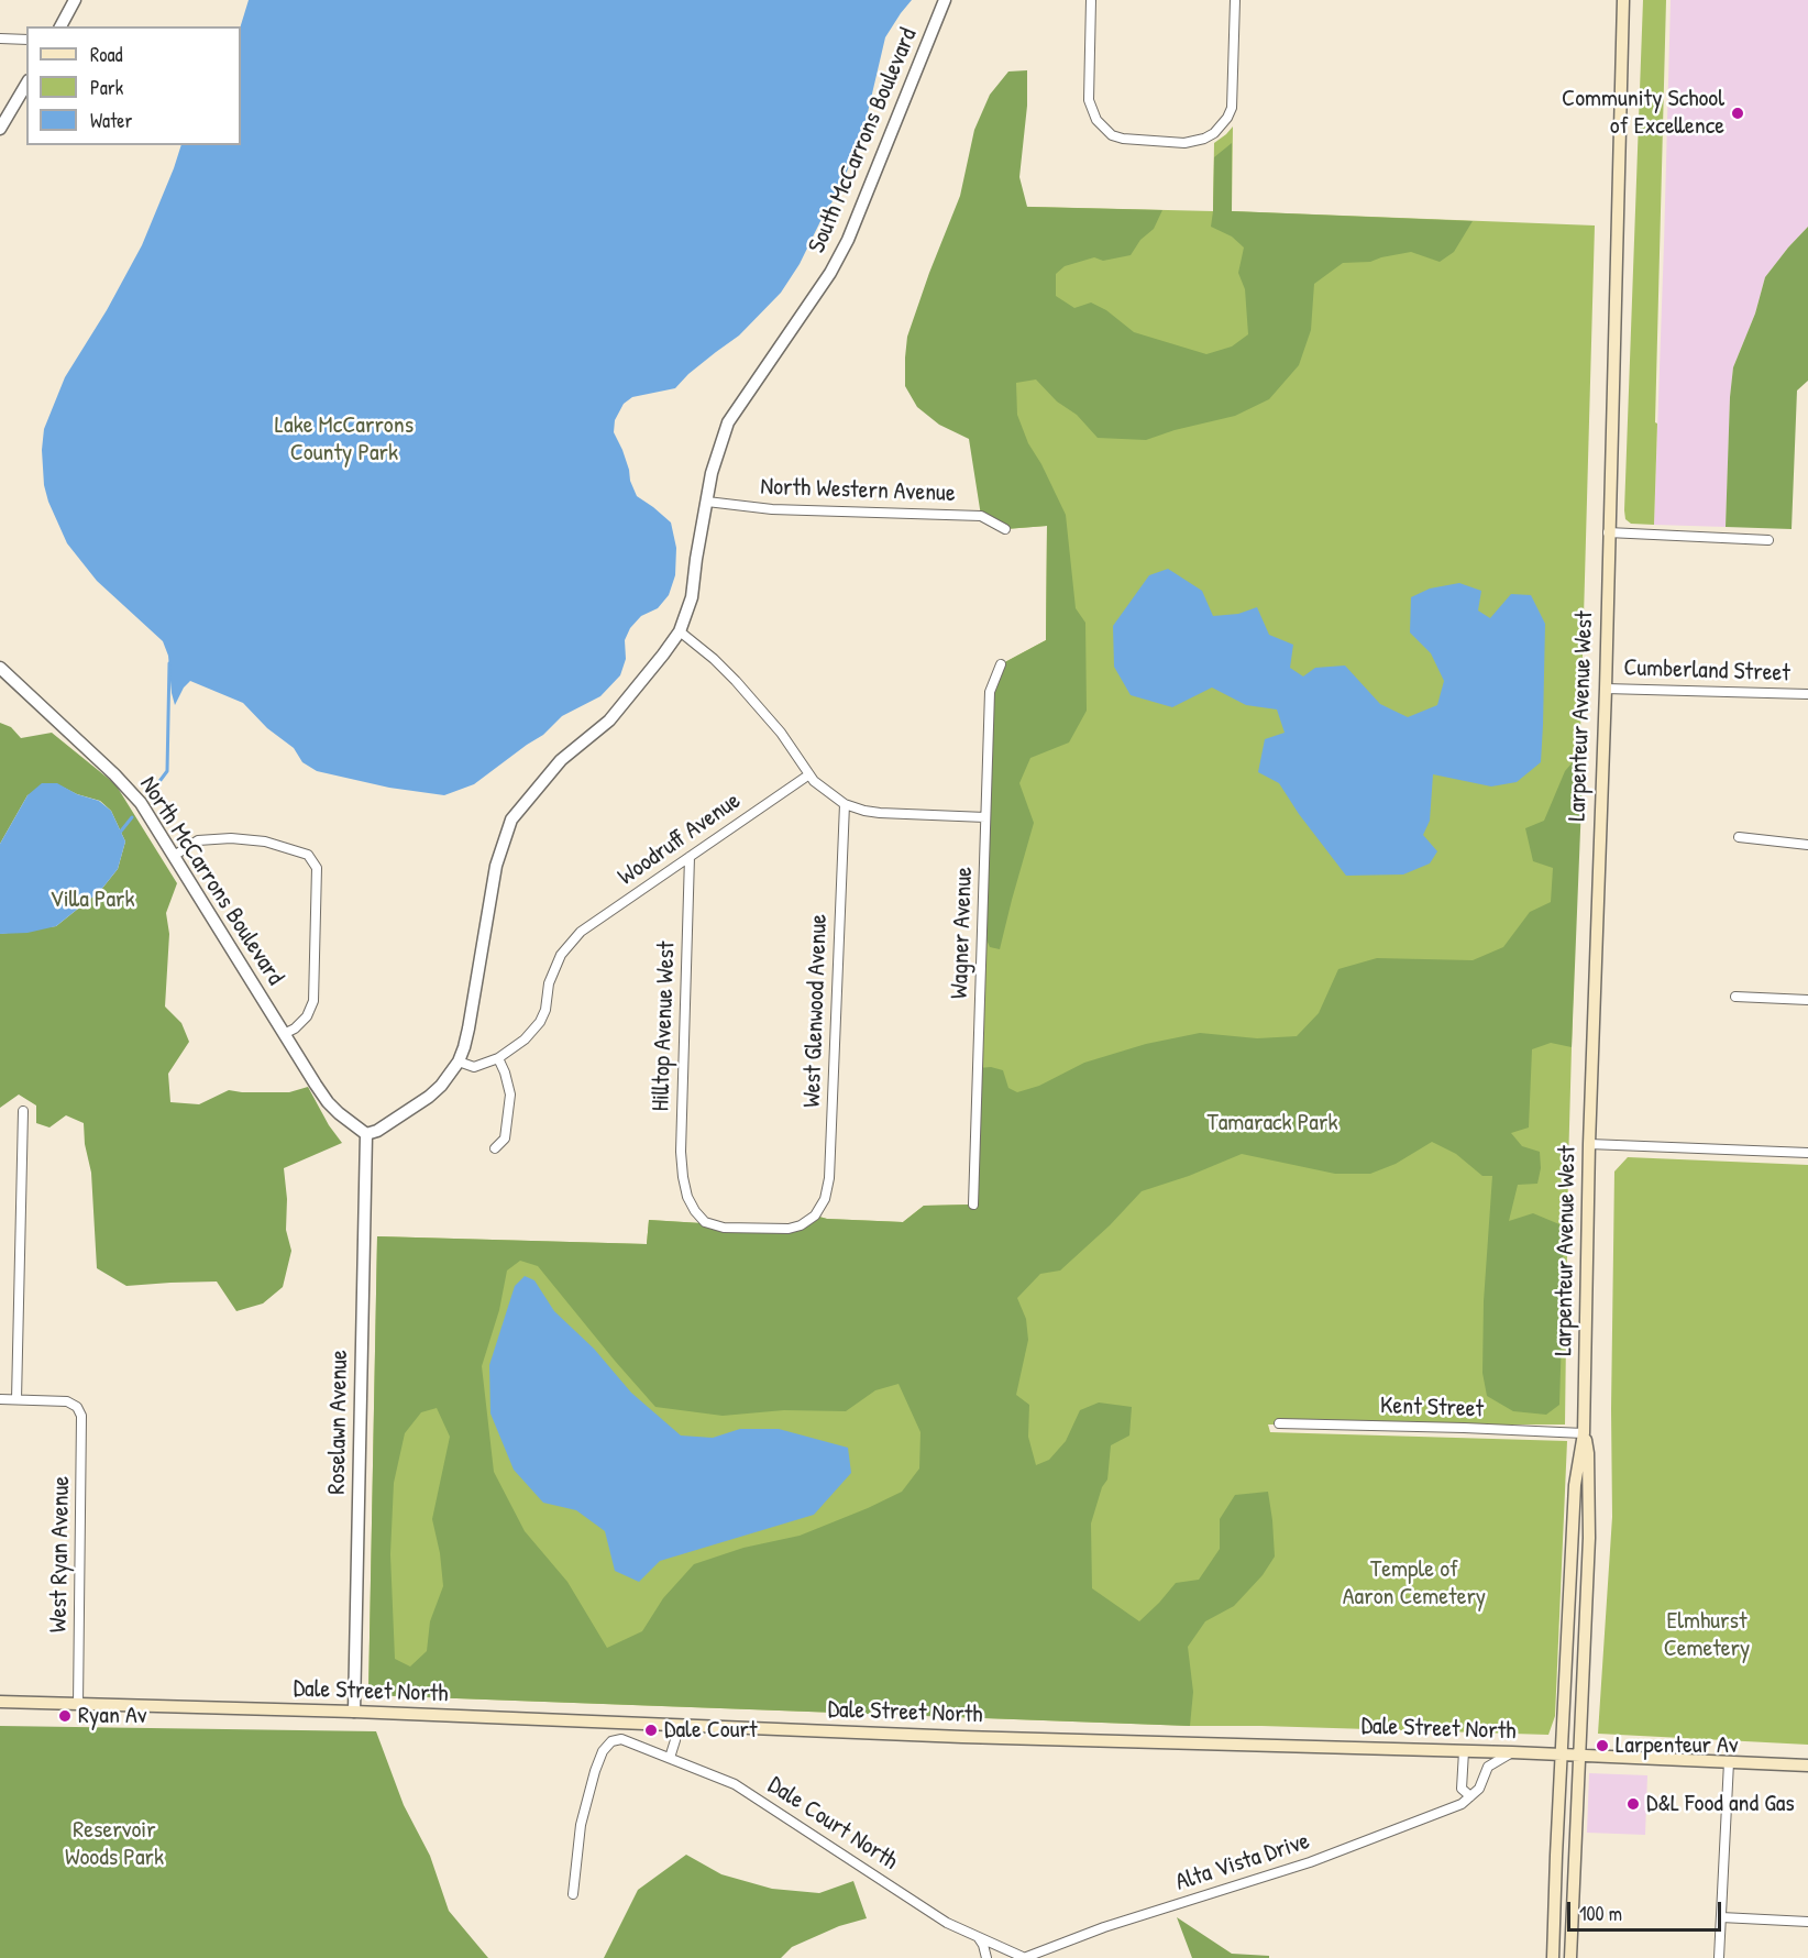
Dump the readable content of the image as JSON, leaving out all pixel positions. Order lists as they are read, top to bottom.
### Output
{
  "streets": {
    "main road": ["Larpenteur Avenue West", "Dale Street North"],
    "street": [
      "South McCarrons Boulevard",
      "North Western Avenue",
      "Cumberland Street",
      "Woodruff Avenue",
      "North McCarrons Boulevard",
      "Wagner Avenue",
      "West Glenwood Avenue",
      "Hilltop Avenue West",
      "Kent Street",
      "Roselawn Avenue",
      "West Ryan Avenue",
      "Dale Court North",
      "Alta Vista Drive"
    ]
  },
  "crossings": [
    ["South McCarrons Boulevard", "North Western Avenue"],
    ["South McCarrons Boulevard", "Woodruff Avenue"],
    ["South McCarrons Boulevard", "North McCarrons Boulevard"],
    ["South McCarrons Boulevard", "Roselawn Avenue"],
    ["Cumberland Street", "Larpenteur Avenue West"],
    ["Larpenteur Avenue West", "Kent Street"],
    ["Larpenteur Avenue West", "Dale Street North"],
    ["Woodruff Avenue", "Hilltop Avenue West"],
    ["North McCarrons Boulevard", "Roselawn Avenue"],
    ["West Glenwood Avenue", "Hilltop Avenue West"],
    ["Roselawn Avenue", "Dale Street North"],
    ["West Ryan Avenue", "Dale Street North"],
    ["Dale Street North", "Alta Vista Drive"],
    ["Dale Court North", "Alta Vista Drive"]
  ],
  "parks": [
    "Lake McCarrons County Park",
    "Villa Park",
    "Tamarack Park",
    "Temple of Aaron Cemetery",
    "Elmhurst Cemetery",
    "Reservoir Woods Park"
  ],
  "places": [
    "Community School of Excellence",
    "Ryan Av",
    "Dale Court",
    "Larpenteur Av",
    "D&L Food and Gas"
  ],
  "legend": ["Road", "Park", "Water"],
  "scale_bar": "100 m"
}
